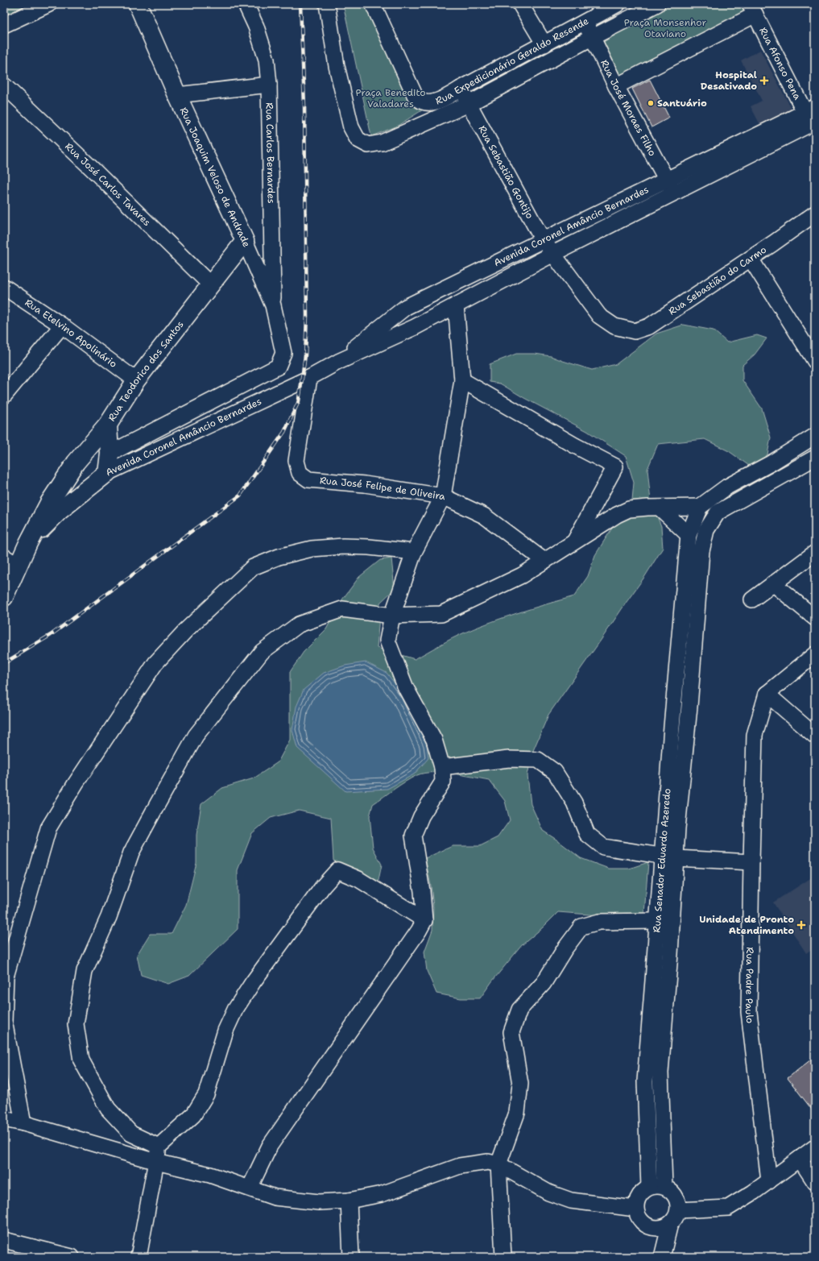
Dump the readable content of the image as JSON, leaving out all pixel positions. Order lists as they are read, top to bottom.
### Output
{
  "streets": {
    "main road": ["Rua Joaquim Veloso de Andrade", "Avenida Coronel Amâncio Bernardes", "Rua Teodorico dos Santos"],
    "street": [
      "Rua Expedicionário Geraldo Resende",
      "Rua Afonso Pena",
      "Rua José Moraes Filho",
      "Rua Carlos Bernardes",
      "Rua Sebastião Gontijo",
      "Rua José Carlos Tavares",
      "Rua Sebastião do Carmo",
      "Rua Etelvino Apolinário",
      "Rua José Felipe de Oliveira",
      "Rua Senador Eduardo Azeredo",
      "Rua Padre Paulo"
    ]
  },
  "crossings": [
    ["Rua Expedicionário Geraldo Resende", "Rua José Moraes Filho"],
    ["Rua Expedicionário Geraldo Resende", "Rua Sebastião Gontijo"],
    ["Rua Afonso Pena", "Avenida Coronel Amâncio Bernardes"],
    ["Rua José Moraes Filho", "Avenida Coronel Amâncio Bernardes"],
    ["Rua Carlos Bernardes", "Rua Joaquim Veloso de Andrade"],
    ["Rua Sebastião Gontijo", "Avenida Coronel Amâncio Bernardes"],
    ["Rua Sebastião Gontijo", "Rua Sebastião do Carmo"],
    ["Rua Joaquim Veloso de Andrade", "Avenida Coronel Amâncio Bernardes"],
    ["Rua Joaquim Veloso de Andrade", "Rua Teodorico dos Santos"],
    ["Rua José Carlos Tavares", "Rua Teodorico dos Santos"],
    ["Avenida Coronel Amâncio Bernardes", "Rua Teodorico dos Santos"],
    ["Avenida Coronel Amâncio Bernardes", "Rua José Felipe de Oliveira"],
    ["Rua Etelvino Apolinário", "Rua Teodorico dos Santos"]
  ],
  "parks": ["Praça Monsenhor Otaviano", "Praça Benedito Valadares"],
  "places": {
    "health": ["Hospital Desativado", "Unidade de Pronto Atendimento"],
    "other": ["Santuário"]
  }
}
